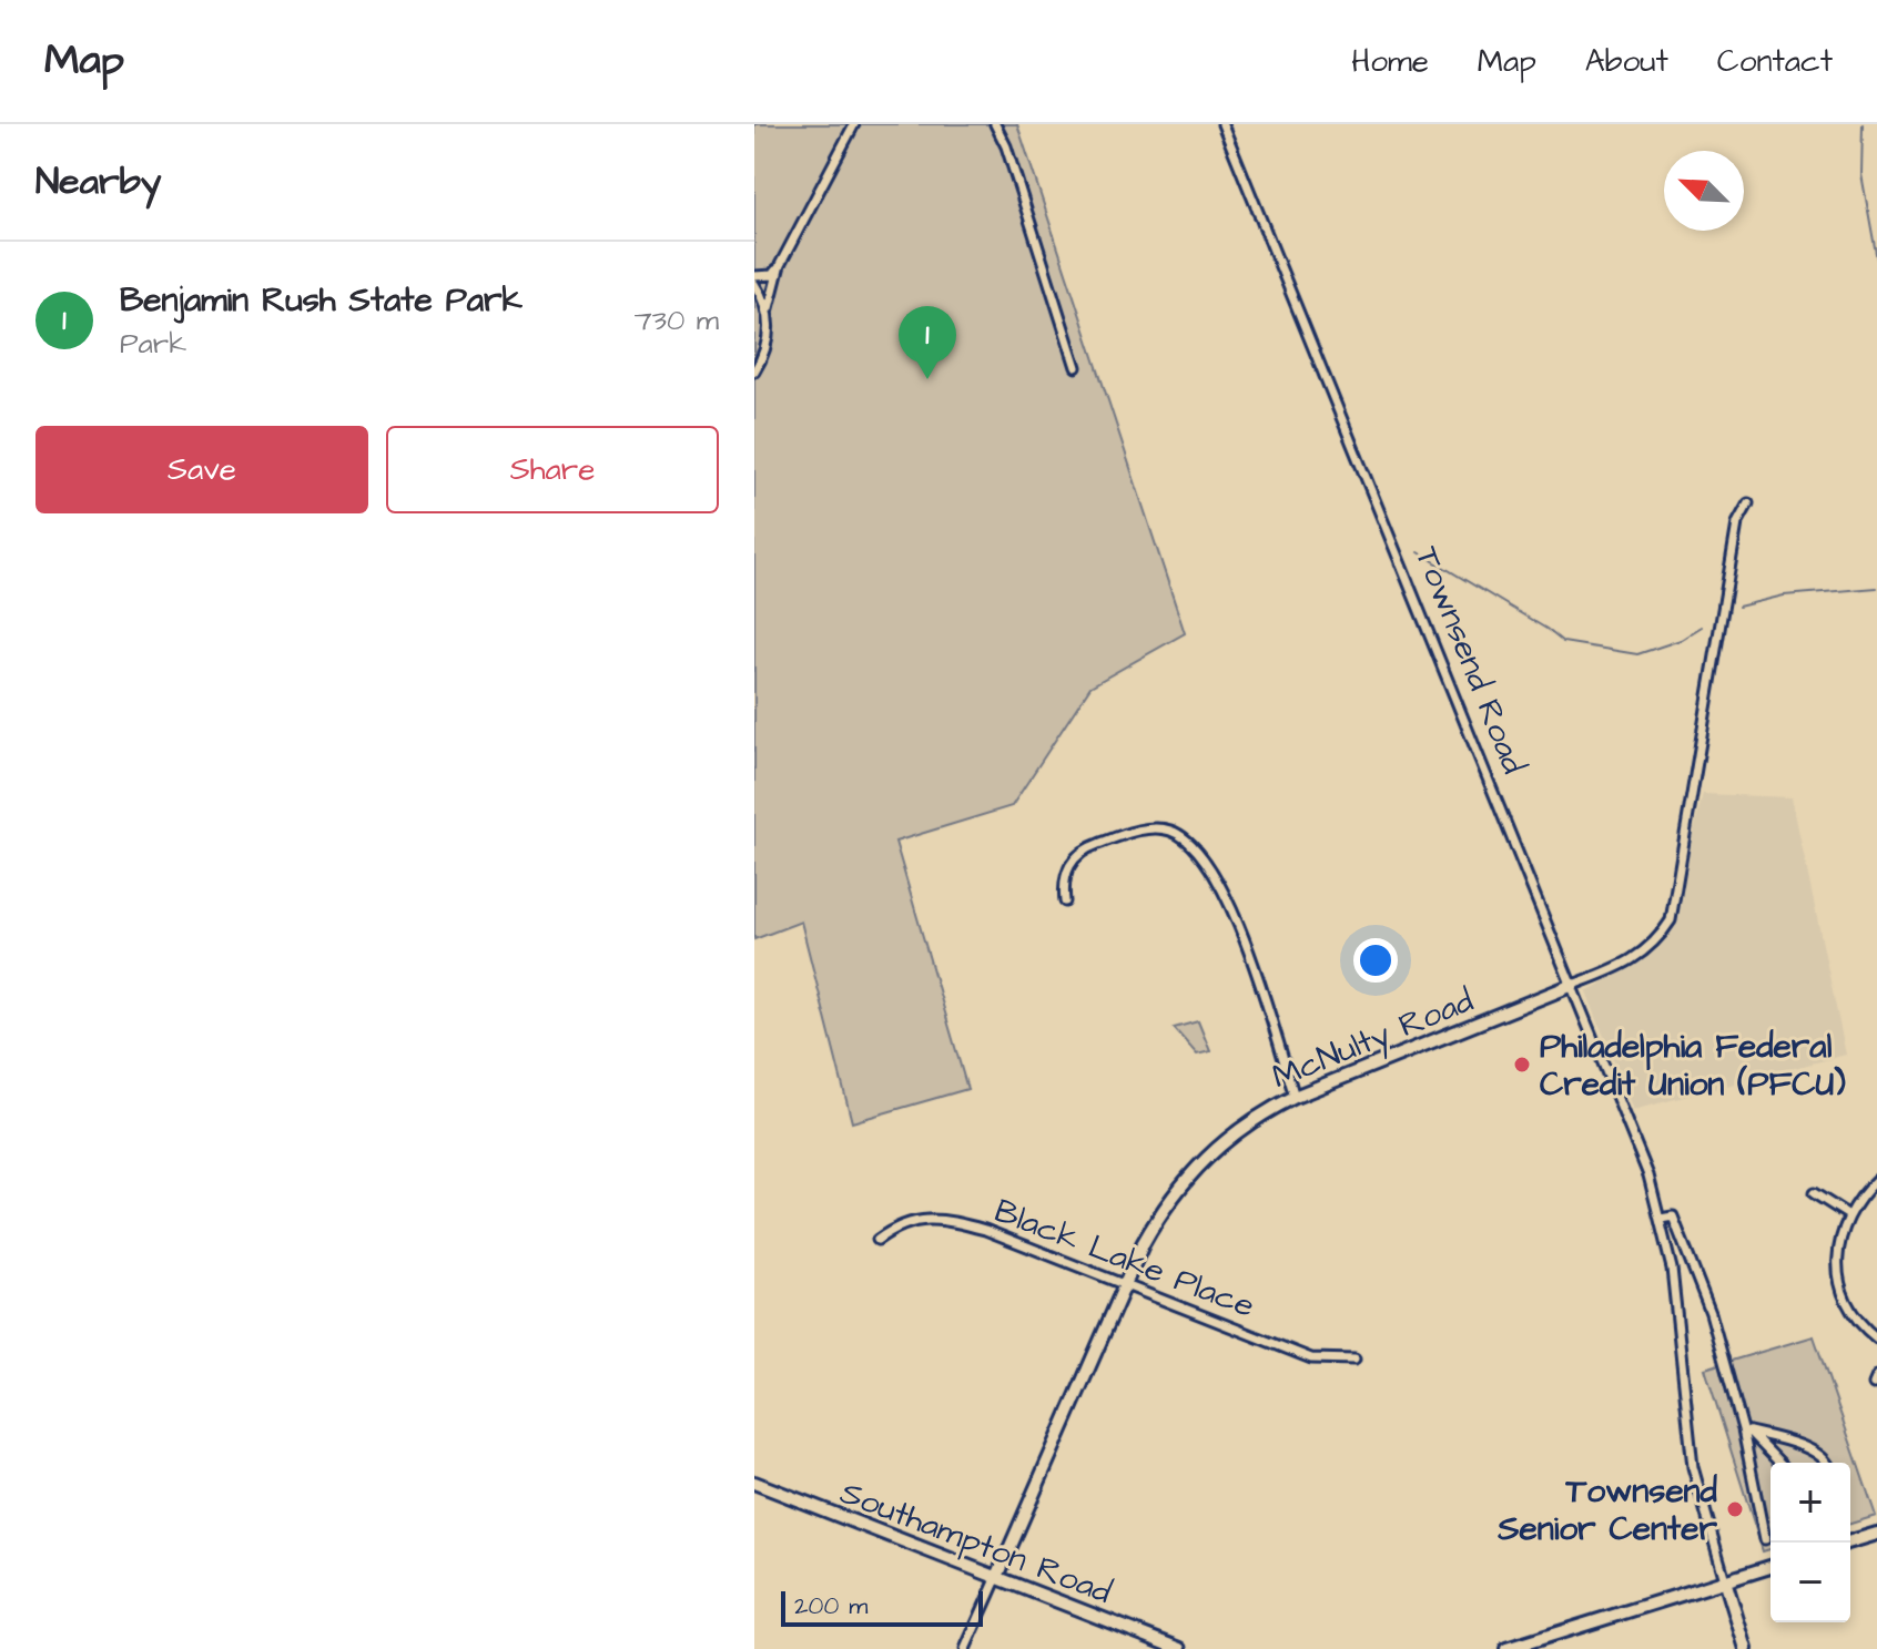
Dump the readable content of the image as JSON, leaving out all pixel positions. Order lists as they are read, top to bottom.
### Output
{
  "streets": {
    "street": [
      "Townsend Road",
      "McNulty Road",
      "Black Lake Place",
      "Southampton Road"
    ]
  },
  "crossings": [
    ["Townsend Road", "McNulty Road"],
    ["McNulty Road", "Black Lake Place"],
    ["McNulty Road", "Southampton Road"]
  ],
  "places": ["Philadelphia Federal Credit Union (PFCU)", "Townsend Senior Center"],
  "scale_bar": "200 m",
  "north": "top left",
  "page": {
    "header": "Map",
    "nav": [
      "Home",
      "Map",
      "About",
      "Contact"
    ],
    "heading": "Nearby",
    "list": [
      {
        "mark": "1",
        "name": "Benjamin Rush State Park",
        "note": "Park",
        "value": "730 m"
      }
    ],
    "pins": "1",
    "buttons": ["Save", "Share"],
    "map_buttons": ["+", "−"],
    "scale": "200 m"
  }
}
